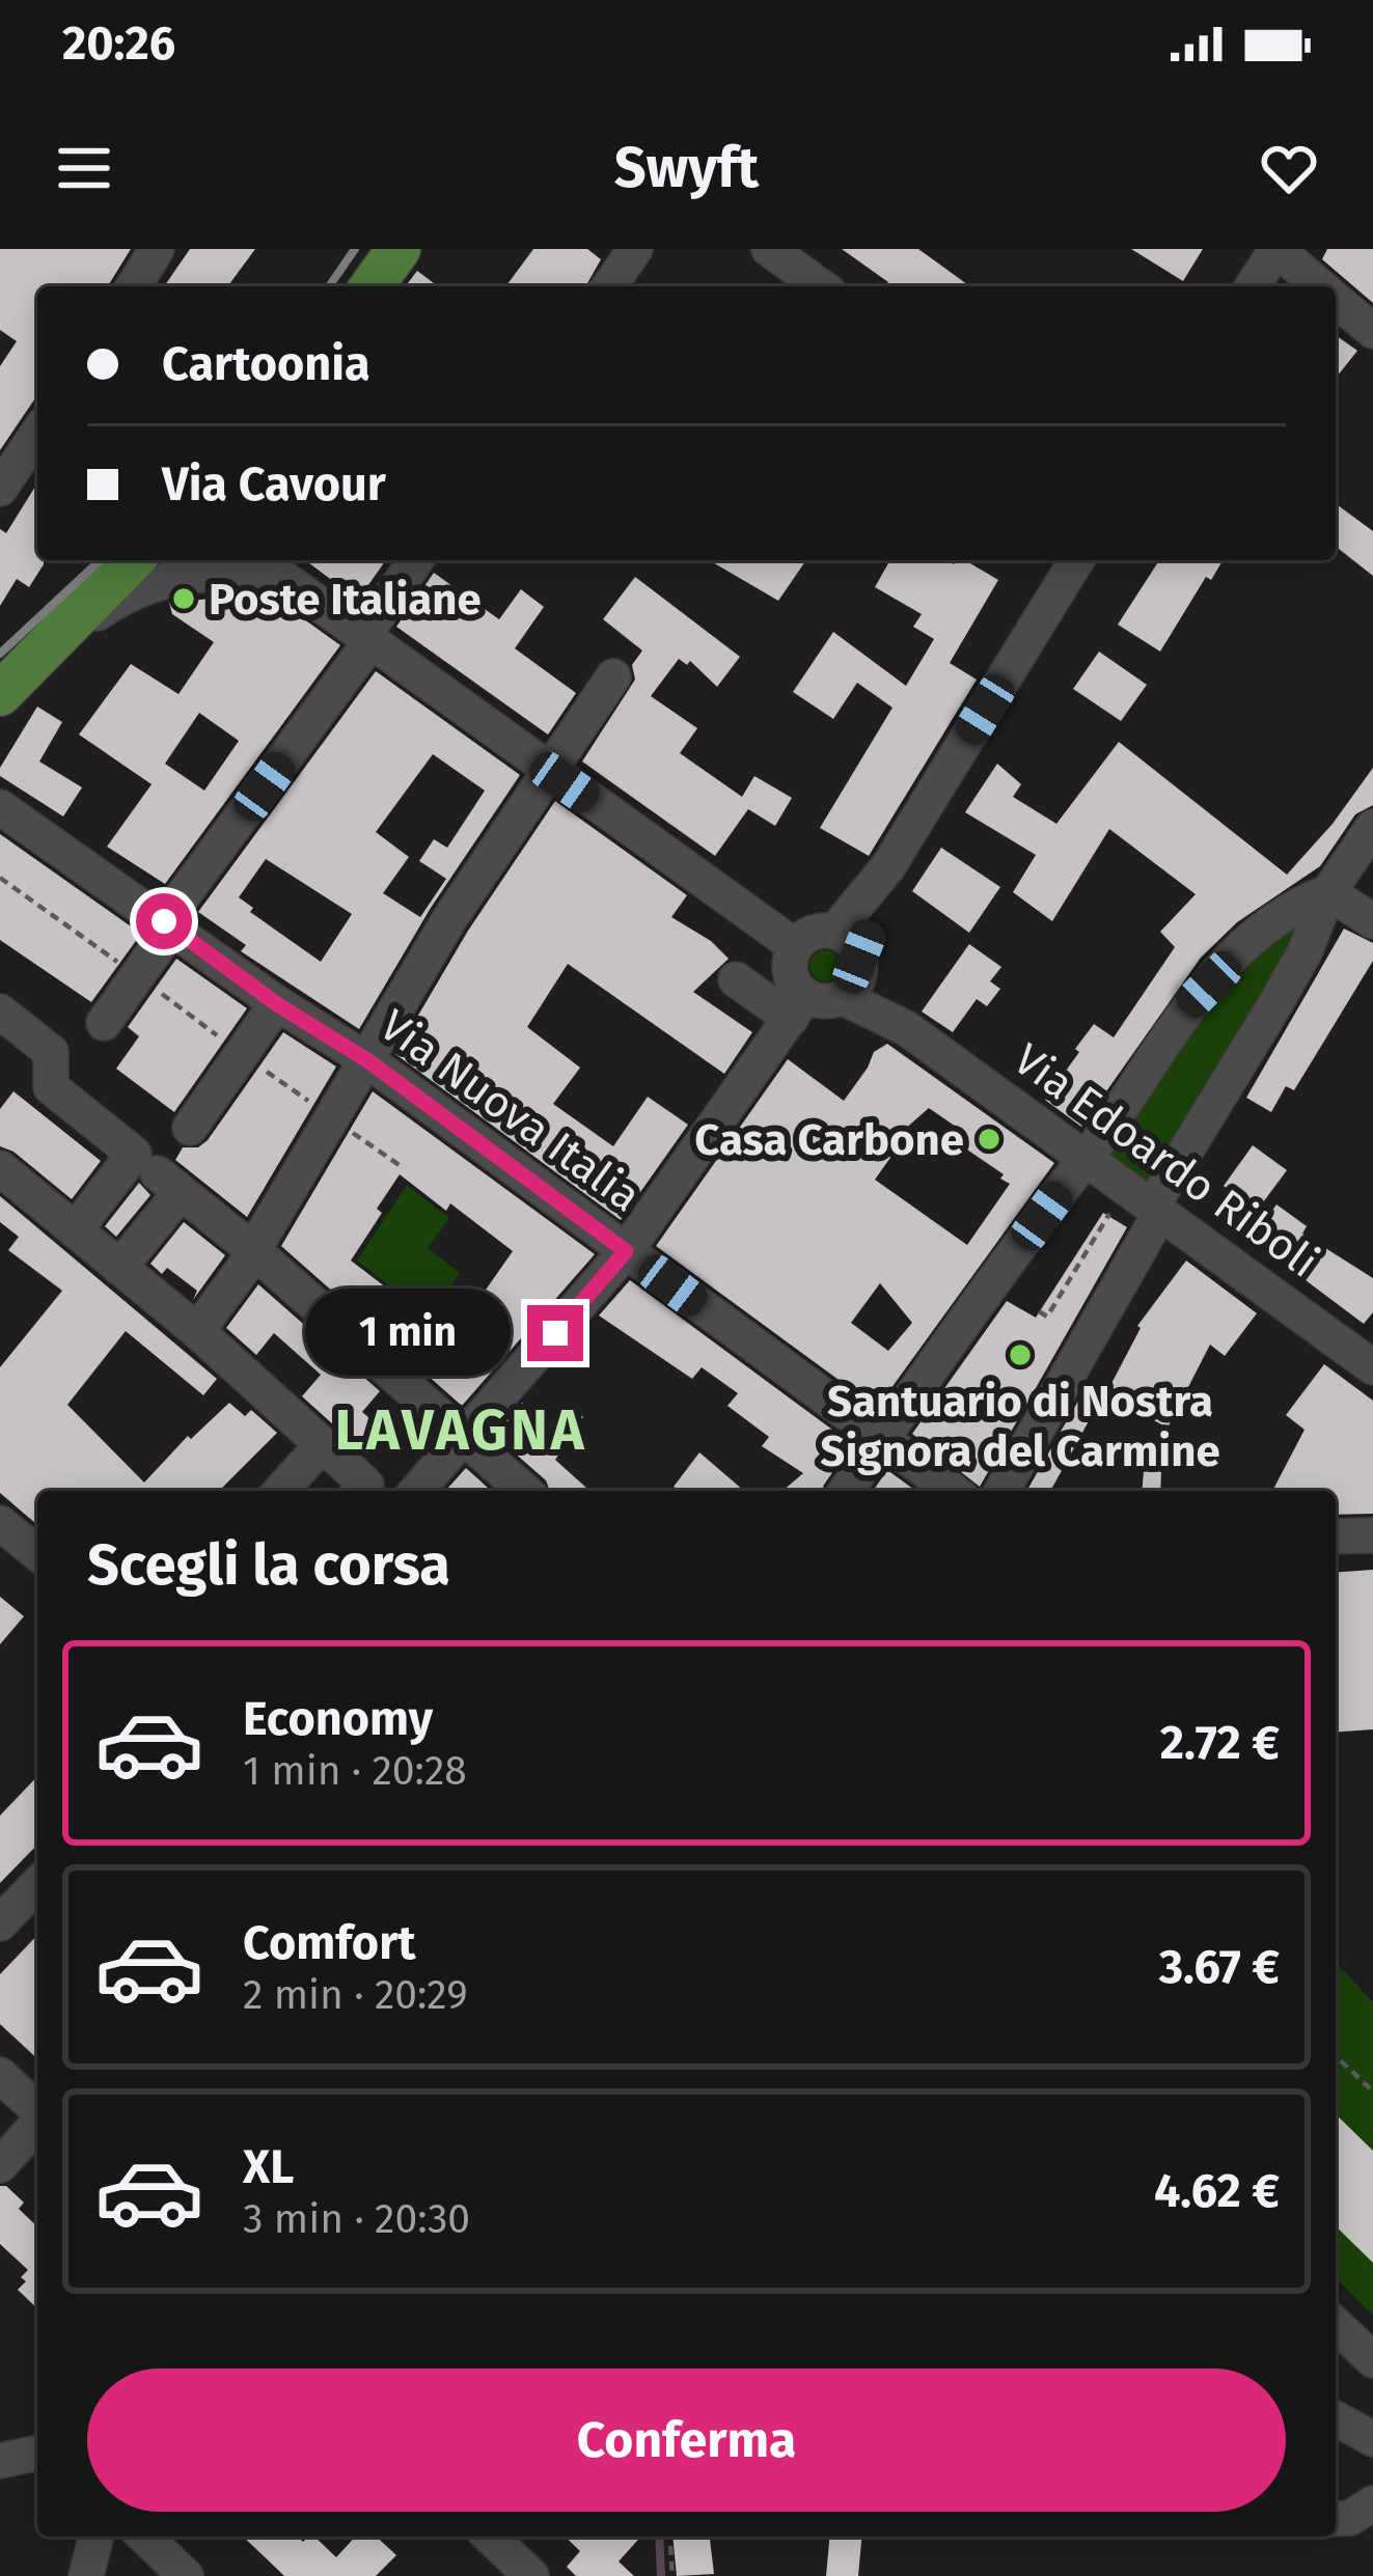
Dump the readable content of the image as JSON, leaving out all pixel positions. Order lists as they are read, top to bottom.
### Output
{
  "streets": {
    "street": ["Via Nuova Italia", "Via Edoardo Riboli"]
  },
  "districts": ["LAVAGNA"],
  "places": ["Poste Italiane", "Casa Carbone", "Santuario di Nostra Signora del Carmine"],
  "page": {
    "status": "20:26",
    "header": "Swyft",
    "banner": ["Cartoonia", "Via Cavour"],
    "bubble": "1 min",
    "heading": "Scegli la corsa",
    "list": [
      {
        "name": "Economy",
        "note": "1 min · 20:28",
        "value": "2.72 €"
      },
      {
        "name": "Comfort",
        "note": "2 min · 20:29",
        "value": "3.67 €"
      },
      {
        "name": "XL",
        "note": "3 min · 20:30",
        "value": "4.62 €"
      }
    ],
    "buttons": "Conferma"
  }
}
